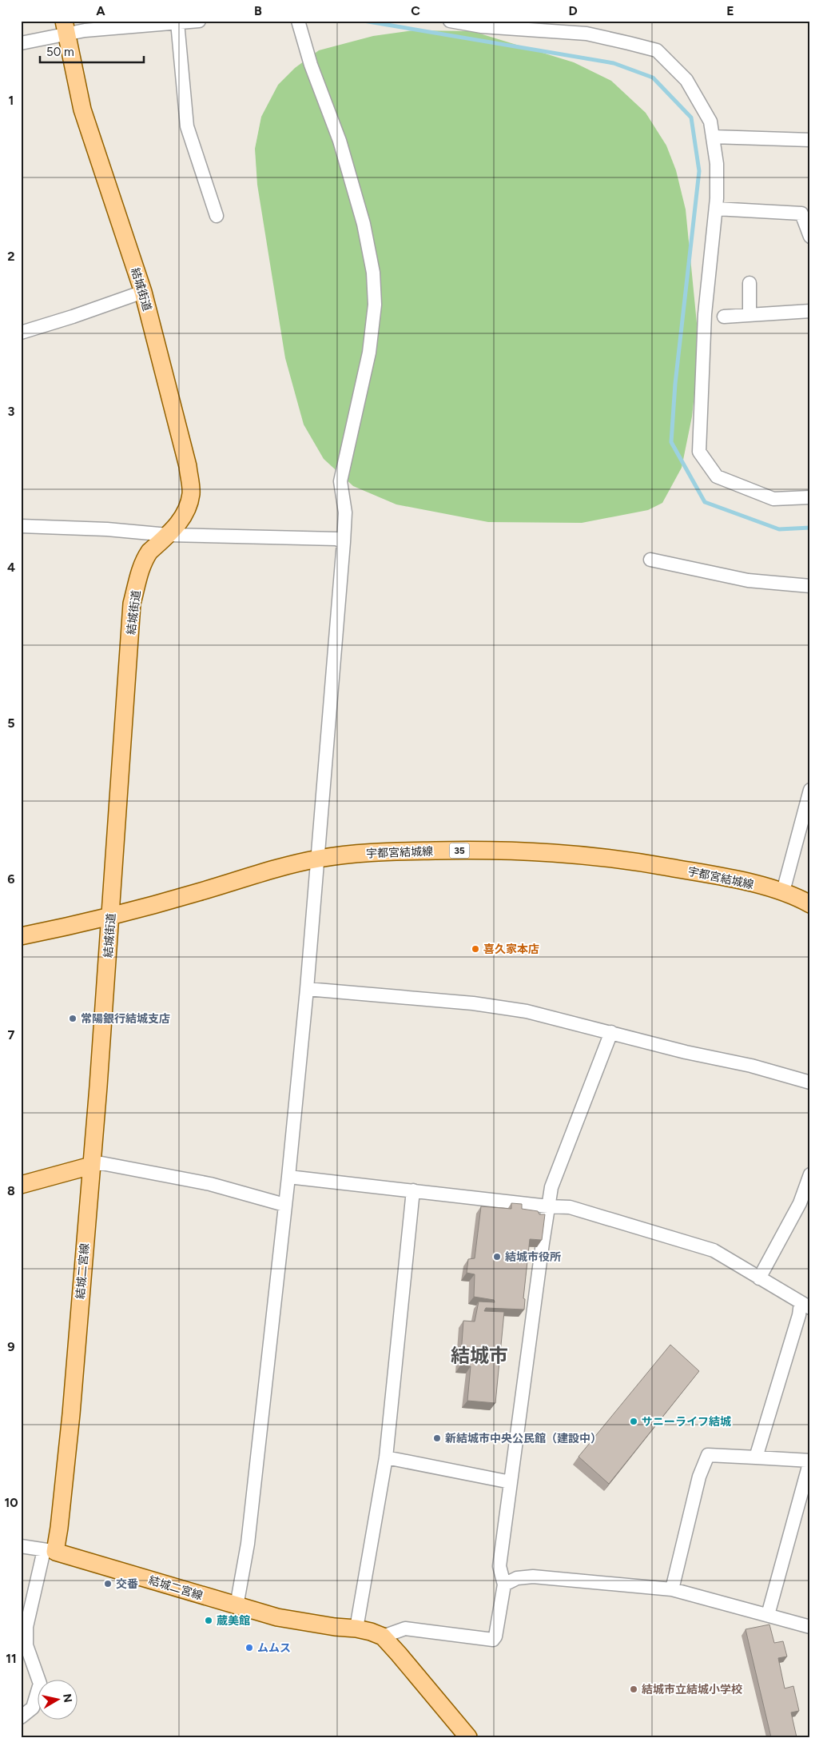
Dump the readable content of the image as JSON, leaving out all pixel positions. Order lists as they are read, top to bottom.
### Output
{
  "streets": {
    "main road": [
      "結城街道",
      "35",
      "宇都宮結城線",
      "結城二宮線"
    ]
  },
  "crossings": [
    ["結城街道", "宇都宮結城線"],
    ["結城街道", "結城二宮線"]
  ],
  "districts": ["結城市"],
  "places": [
    "喜久家本店",
    "常陽銀行結城支店",
    "結城市役所",
    "サニーライフ結城",
    "新結城市中央公民館（建設中）",
    "交番",
    "蔵美館",
    "ムムス",
    "結城市立結城小学校"
  ],
  "scale_bar": "50 m",
  "north": "right",
  "grid": {
    "columns": [
      "A",
      "B",
      "C",
      "D",
      "E"
    ],
    "rows": [
      "1",
      "2",
      "3",
      "4",
      "5",
      "6",
      "7",
      "8",
      "9",
      "10",
      "11"
    ]
  }
}
